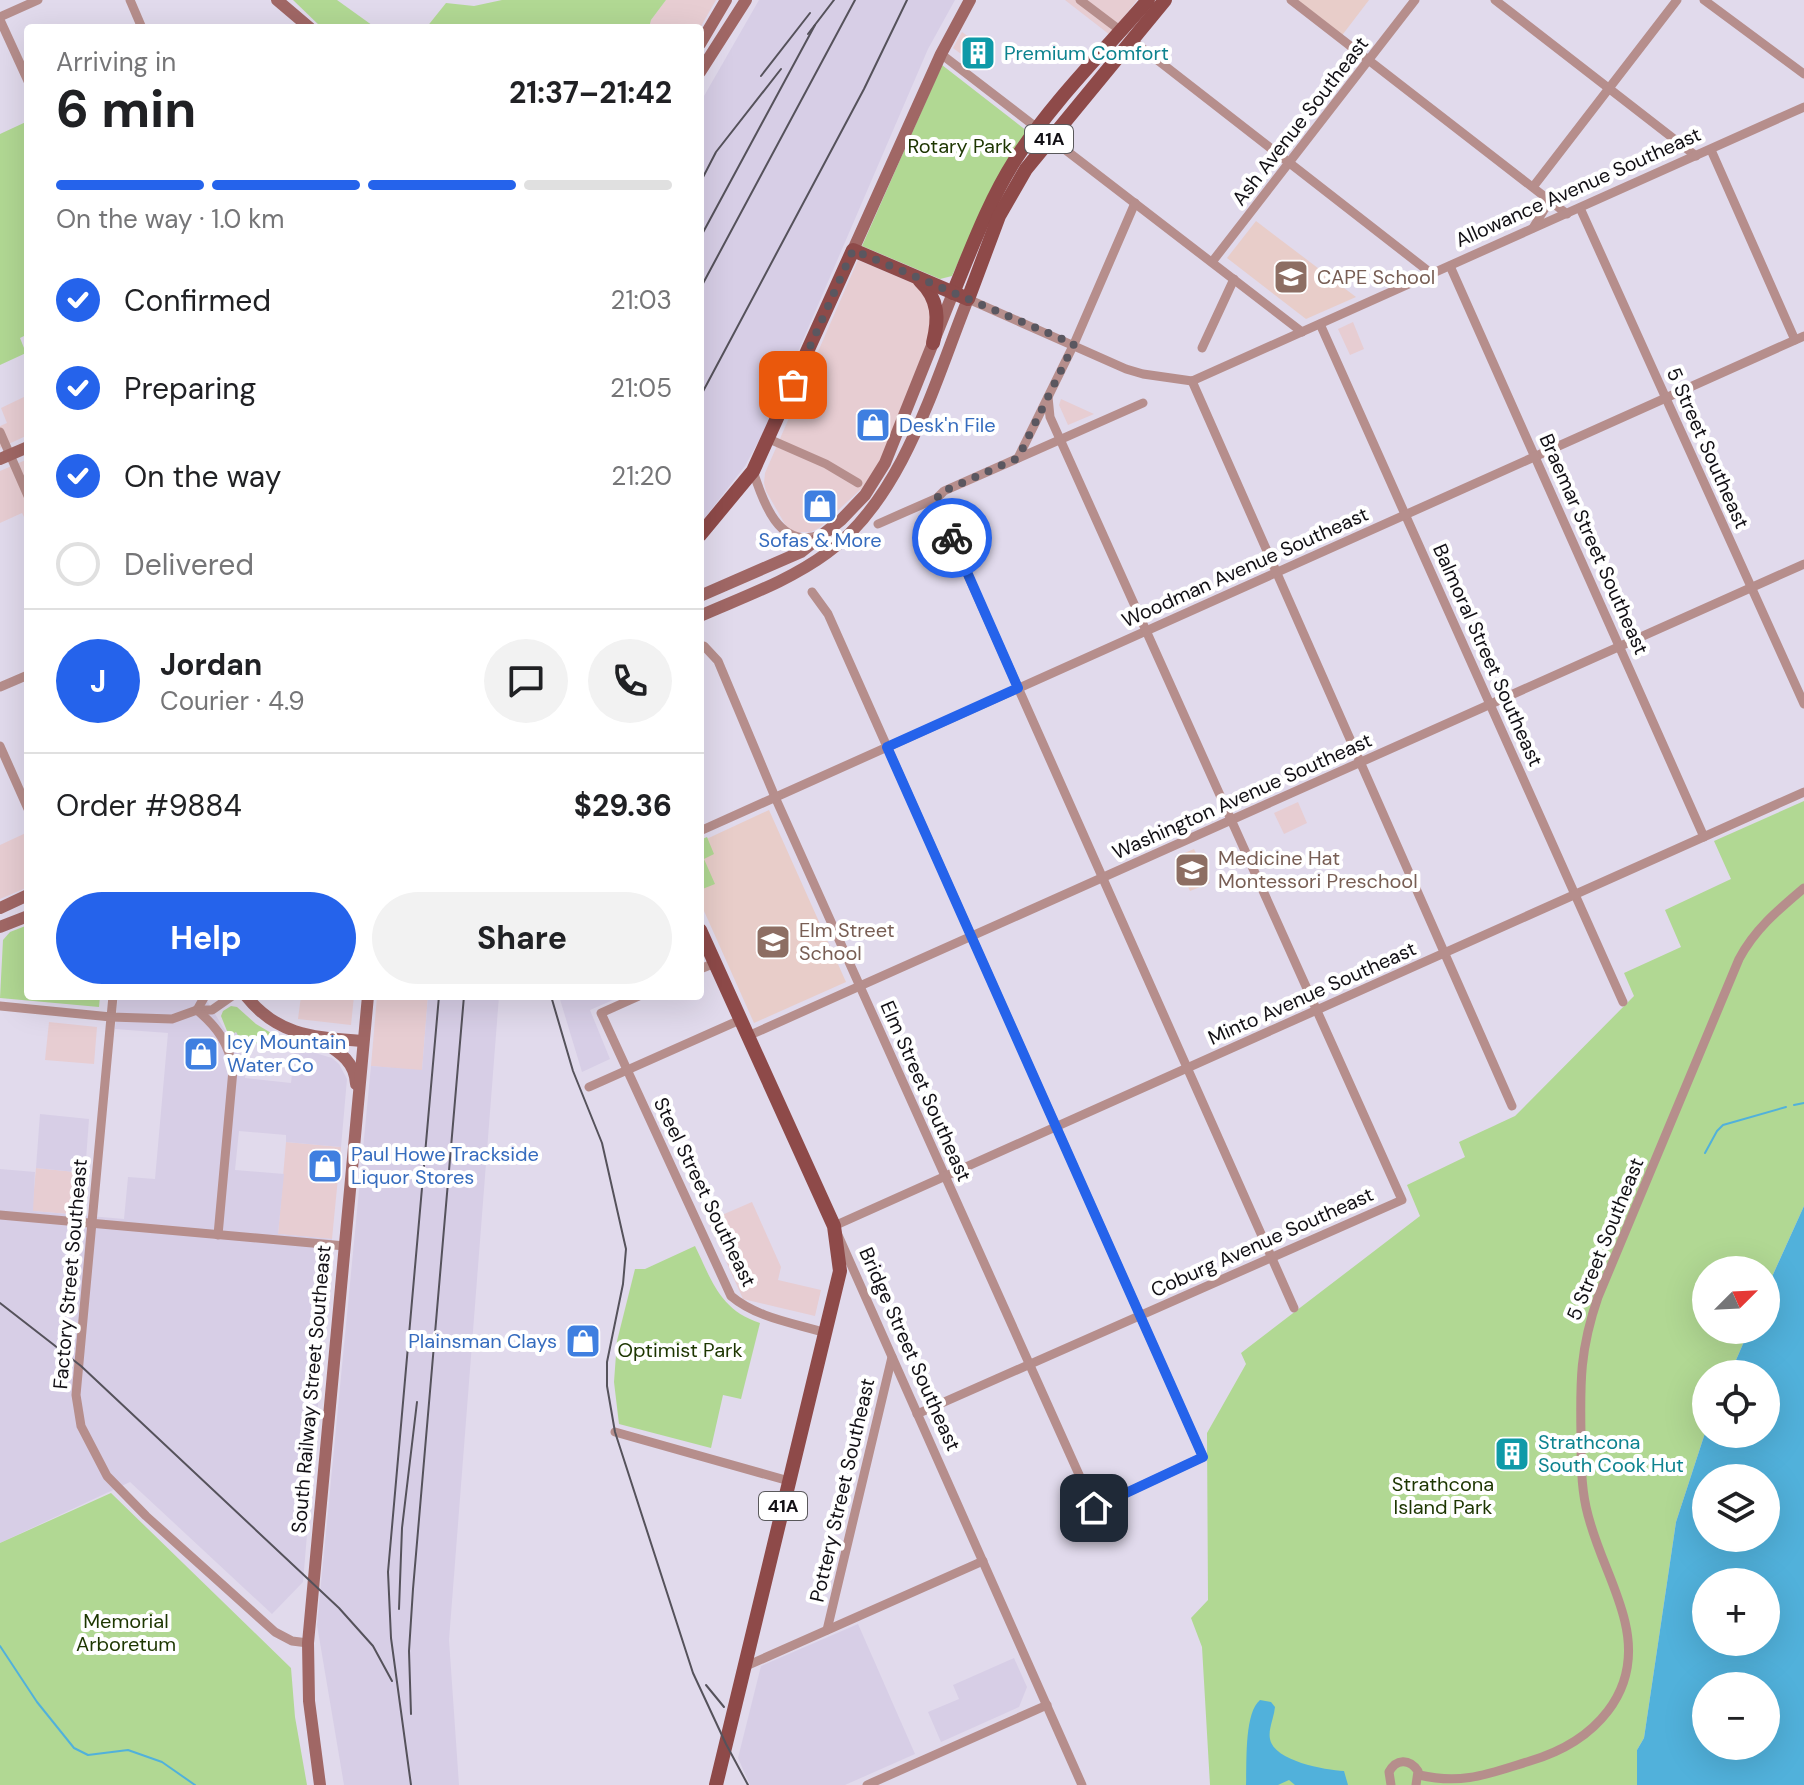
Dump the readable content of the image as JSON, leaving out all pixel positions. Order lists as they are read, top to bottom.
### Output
{
  "streets": {
    "main road": ["41A", "Bridge Street Southeast"],
    "street": [
      "Ash Avenue Southeast",
      "Allowance Avenue Southeast",
      "5 Street Southeast",
      "Braemar Street Southeast",
      "Woodman Avenue Southeast",
      "Balmoral Street Southeast",
      "Washington Avenue Southeast",
      "Minto Avenue Southeast",
      "Elm Street Southeast",
      "Steel Street Southeast",
      "Coburg Avenue Southeast",
      "Factory Street Southeast",
      "South Railway Street Southeast",
      "Pottery Street Southeast"
    ]
  },
  "crossings": [
    ["41A", "Minto Avenue Southeast"],
    ["41A", "Steel Street Southeast"],
    ["41A", "Bridge Street Southeast"],
    ["Allowance Avenue Southeast", "5 Street Southeast"],
    ["Allowance Avenue Southeast", "Braemar Street Southeast"],
    ["Allowance Avenue Southeast", "Balmoral Street Southeast"],
    ["5 Street Southeast", "Woodman Avenue Southeast"],
    ["5 Street Southeast", "Washington Avenue Southeast"],
    ["Braemar Street Southeast", "Woodman Avenue Southeast"],
    ["Braemar Street Southeast", "Washington Avenue Southeast"],
    ["Braemar Street Southeast", "Minto Avenue Southeast"],
    ["Woodman Avenue Southeast", "Balmoral Street Southeast"],
    ["Woodman Avenue Southeast", "Elm Street Southeast"],
    ["Balmoral Street Southeast", "Washington Avenue Southeast"],
    ["Balmoral Street Southeast", "Minto Avenue Southeast"],
    ["Washington Avenue Southeast", "Elm Street Southeast"],
    ["Washington Avenue Southeast", "Bridge Street Southeast"],
    ["Minto Avenue Southeast", "Elm Street Southeast"],
    ["Minto Avenue Southeast", "Coburg Avenue Southeast"],
    ["Minto Avenue Southeast", "Bridge Street Southeast"],
    ["Elm Street Southeast", "Coburg Avenue Southeast"],
    ["Coburg Avenue Southeast", "Bridge Street Southeast"],
    ["Factory Street Southeast", "South Railway Street Southeast"],
    ["Bridge Street Southeast", "Pottery Street Southeast"]
  ],
  "parks": [
    "Rotary Park",
    "Optimist Park",
    "Strathcona Island Park",
    "Memorial Arboretum"
  ],
  "places": {
    "building": ["Premium Comfort", "Strathcona South Cook Hut"],
    "school or university": ["CAPE School", "Medicine Hat Montessori Preschool", "Elm Street School"],
    "shop": [
      "Desk'n File",
      "Sofas & More",
      "Icy Mountain Water Co",
      "Paul Howe Trackside Liquor Stores",
      "Plainsman Clays"
    ]
  },
  "north": "top right",
  "page": {
    "heading": ["6 min", "Arriving in", "21:37–21:42"],
    "panel": [
      "Jordan",
      "Courier · 4.9",
      "Order #9884",
      "$29.36"
    ],
    "bar": "On the way · 1.0 km",
    "list": [
      ["Confirmed", "21:03"],
      ["Preparing", "21:05"],
      ["On the way", "21:20"],
      "Delivered"
    ],
    "round": "J",
    "buttons": ["Help", "Share"],
    "map_buttons": ["+", "−"]
  }
}
